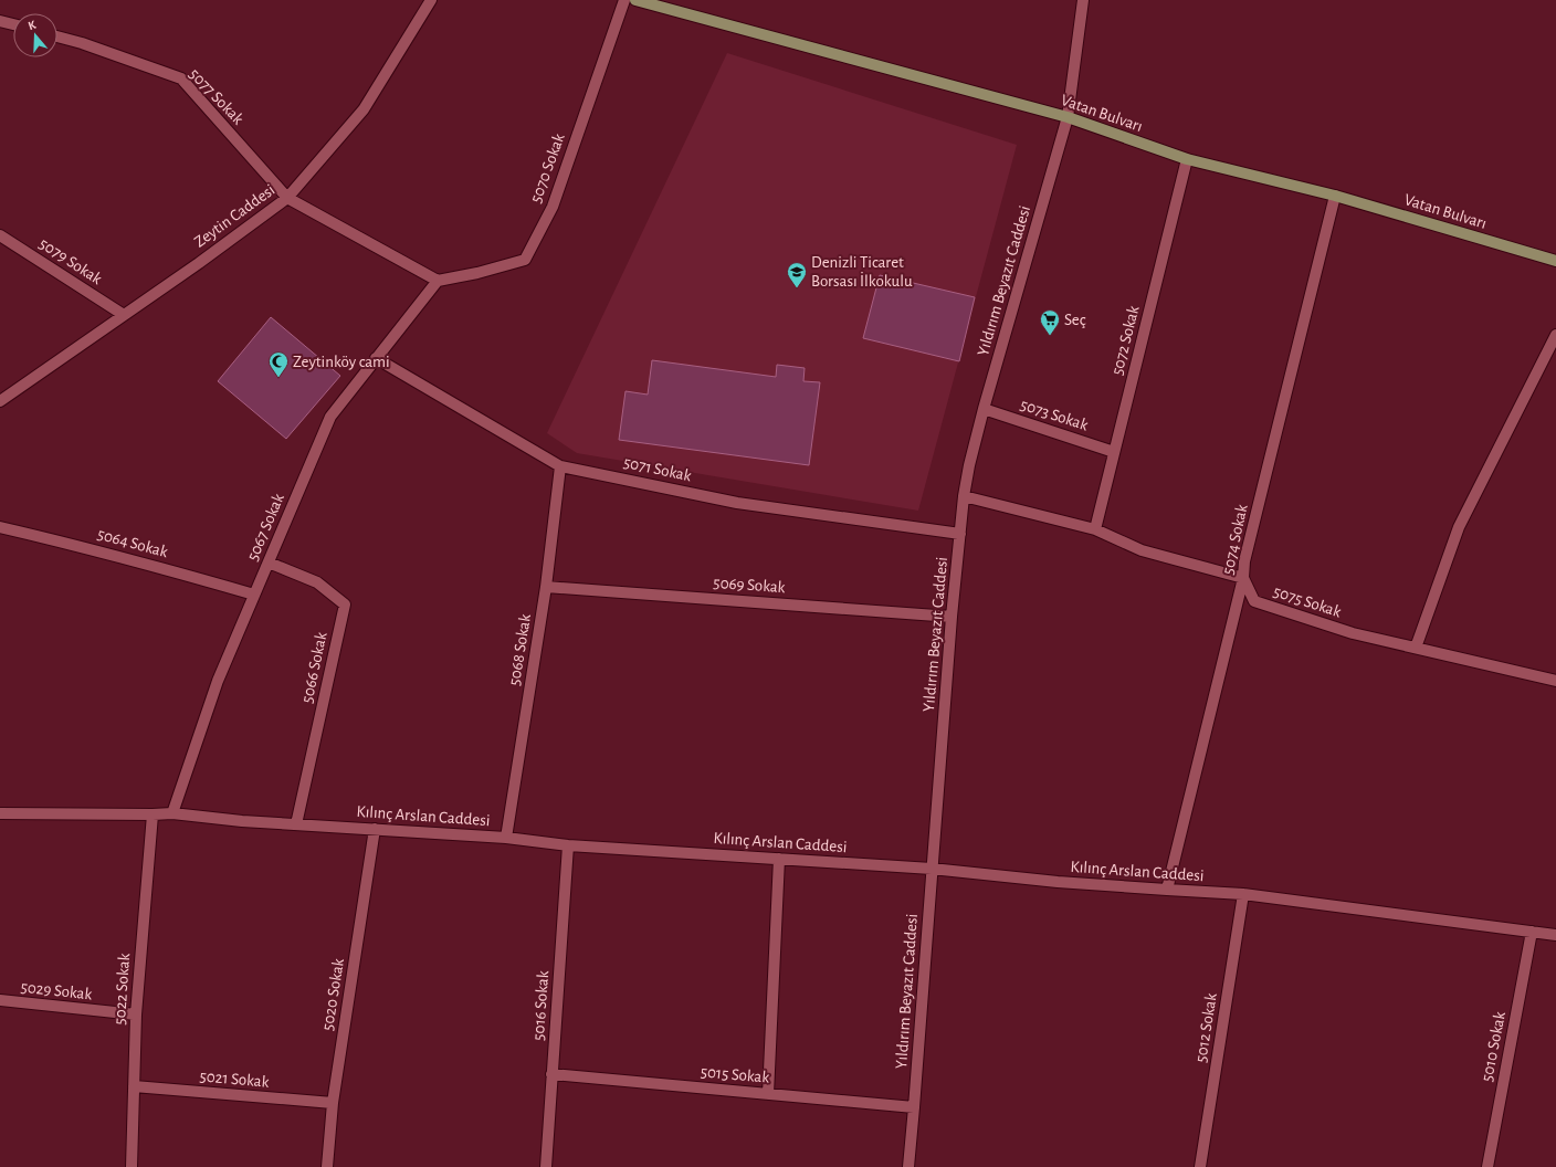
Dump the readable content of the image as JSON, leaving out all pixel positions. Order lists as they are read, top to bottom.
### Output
{
  "streets": {
    "main road": ["Vatan Bulvarı"],
    "street": [
      "5077 Sokak",
      "5070 Sokak",
      "Zeytin Caddesi",
      "5079 Sokak",
      "Yıldırım Beyazıt Caddesi",
      "5072 Sokak",
      "5073 Sokak",
      "5071 Sokak",
      "5067 Sokak",
      "5074 Sokak",
      "5064 Sokak",
      "5069 Sokak",
      "5075 Sokak",
      "5068 Sokak",
      "5066 Sokak",
      "Kılınç Arslan Caddesi",
      "5022 Sokak",
      "5029 Sokak",
      "5020 Sokak",
      "5016 Sokak",
      "5012 Sokak",
      "5010 Sokak",
      "5015 Sokak",
      "5021 Sokak"
    ]
  },
  "crossings": [
    ["5077 Sokak", "5070 Sokak"],
    ["5077 Sokak", "Zeytin Caddesi"],
    ["5077 Sokak", "5067 Sokak"],
    ["Vatan Bulvarı", "Yıldırım Beyazıt Caddesi"],
    ["Vatan Bulvarı", "5072 Sokak"],
    ["Vatan Bulvarı", "5074 Sokak"],
    ["5070 Sokak", "5067 Sokak"],
    ["Zeytin Caddesi", "5079 Sokak"],
    ["Yıldırım Beyazıt Caddesi", "5073 Sokak"],
    ["Yıldırım Beyazıt Caddesi", "5071 Sokak"],
    ["Yıldırım Beyazıt Caddesi", "5069 Sokak"],
    ["Yıldırım Beyazıt Caddesi", "Kılınç Arslan Caddesi"],
    ["Yıldırım Beyazıt Caddesi", "5015 Sokak"],
    ["5072 Sokak", "5073 Sokak"],
    ["5071 Sokak", "5067 Sokak"],
    ["5071 Sokak", "5068 Sokak"],
    ["5067 Sokak", "5064 Sokak"],
    ["5067 Sokak", "5066 Sokak"],
    ["5067 Sokak", "Kılınç Arslan Caddesi"],
    ["5074 Sokak", "5075 Sokak"],
    ["5074 Sokak", "Kılınç Arslan Caddesi"],
    ["5069 Sokak", "5068 Sokak"],
    ["5068 Sokak", "Kılınç Arslan Caddesi"],
    ["5066 Sokak", "Kılınç Arslan Caddesi"],
    ["Kılınç Arslan Caddesi", "5022 Sokak"],
    ["Kılınç Arslan Caddesi", "5020 Sokak"],
    ["Kılınç Arslan Caddesi", "5016 Sokak"],
    ["Kılınç Arslan Caddesi", "5012 Sokak"],
    ["Kılınç Arslan Caddesi", "5010 Sokak"],
    ["5022 Sokak", "5029 Sokak"],
    ["5022 Sokak", "5021 Sokak"],
    ["5020 Sokak", "5021 Sokak"],
    ["5016 Sokak", "5015 Sokak"]
  ],
  "places": {
    "school or university": ["Denizli Ticaret Borsası İlkokulu"],
    "supermarket": ["Seç"],
    "mosque": ["Zeytinköy cami"]
  },
  "north": "top"
}
